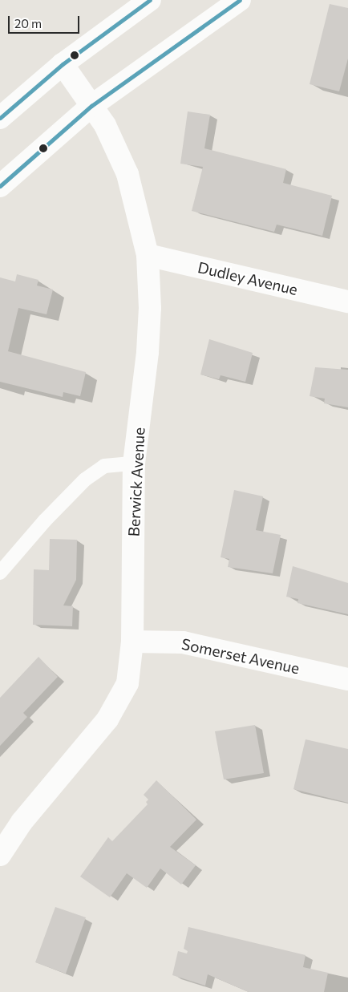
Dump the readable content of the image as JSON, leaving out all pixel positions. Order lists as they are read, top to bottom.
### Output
{
  "streets": {
    "street": ["Dudley Avenue", "Berwick Avenue", "Somerset Avenue"]
  },
  "crossings": [
    ["Dudley Avenue", "Berwick Avenue"],
    ["Berwick Avenue", "Somerset Avenue"]
  ],
  "scale_bar": "20 m"
}
